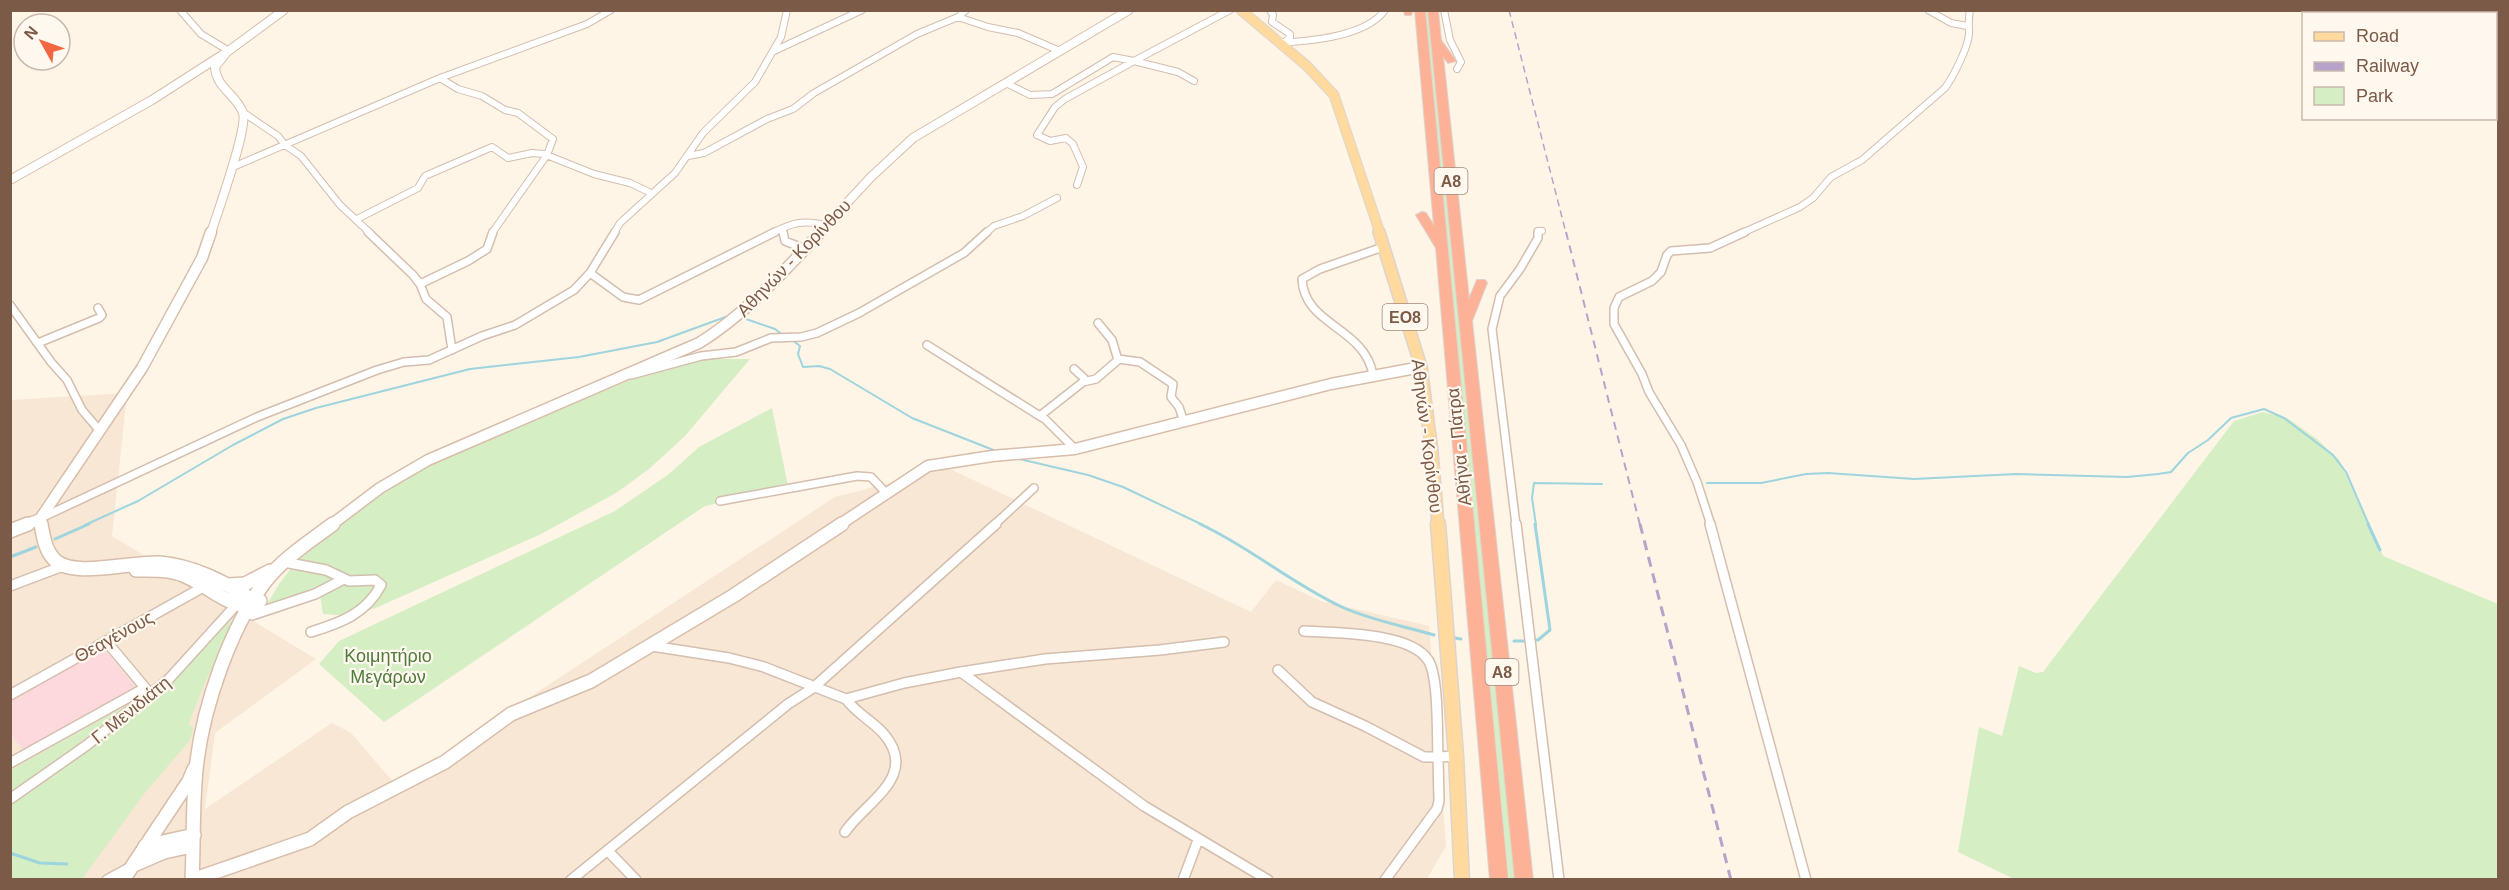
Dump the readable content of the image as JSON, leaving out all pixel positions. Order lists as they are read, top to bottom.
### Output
{
  "streets": {
    "highway": ["Α8", "Αθήνα - Πάτρα"],
    "main road": ["Αθηνών - Κορίνθου", "ΕΟ8"],
    "street": ["Θεαγένους", "Γ. Μενιδιάτη"]
  },
  "crossings": [
    ["Αθηνών - Κορίνθου", "Γ. Μενιδιάτη"]
  ],
  "parks": ["Κοιμητήριο Μεγάρων"],
  "legend": ["Road", "Railway", "Park"],
  "north": "top left"
}
